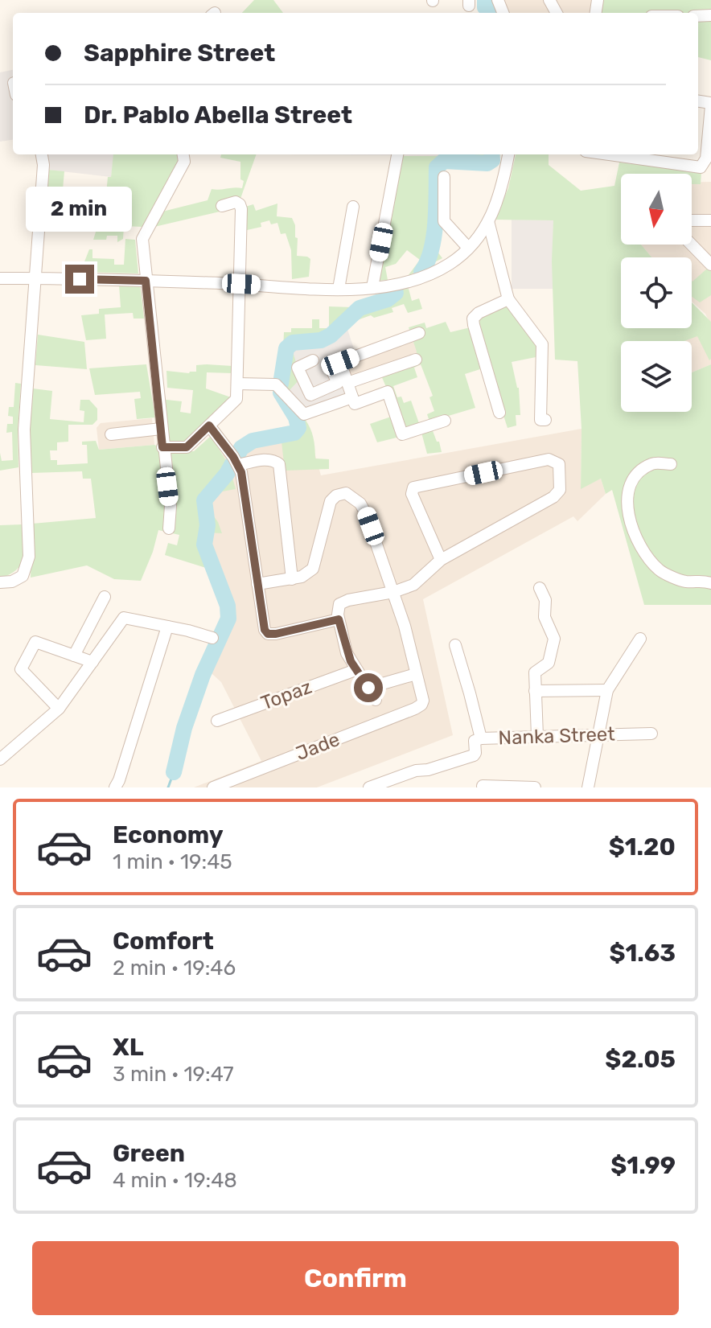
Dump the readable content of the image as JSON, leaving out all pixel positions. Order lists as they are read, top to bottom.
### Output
{
  "streets": {
    "street": ["Topaz", "Nanka Street", "Jade"]
  },
  "north": "bottom",
  "page": {
    "banner": ["Sapphire Street", "Dr. Pablo Abella Street"],
    "bubble": "2 min",
    "list": [
      {
        "name": "Economy",
        "note": "1 min · 19:45",
        "value": "$1.20"
      },
      {
        "name": "Comfort",
        "note": "2 min · 19:46",
        "value": "$1.63"
      },
      {
        "name": "XL",
        "note": "3 min · 19:47",
        "value": "$2.05"
      },
      {
        "name": "Green",
        "note": "4 min · 19:48",
        "value": "$1.99"
      }
    ],
    "buttons": "Confirm"
  }
}
